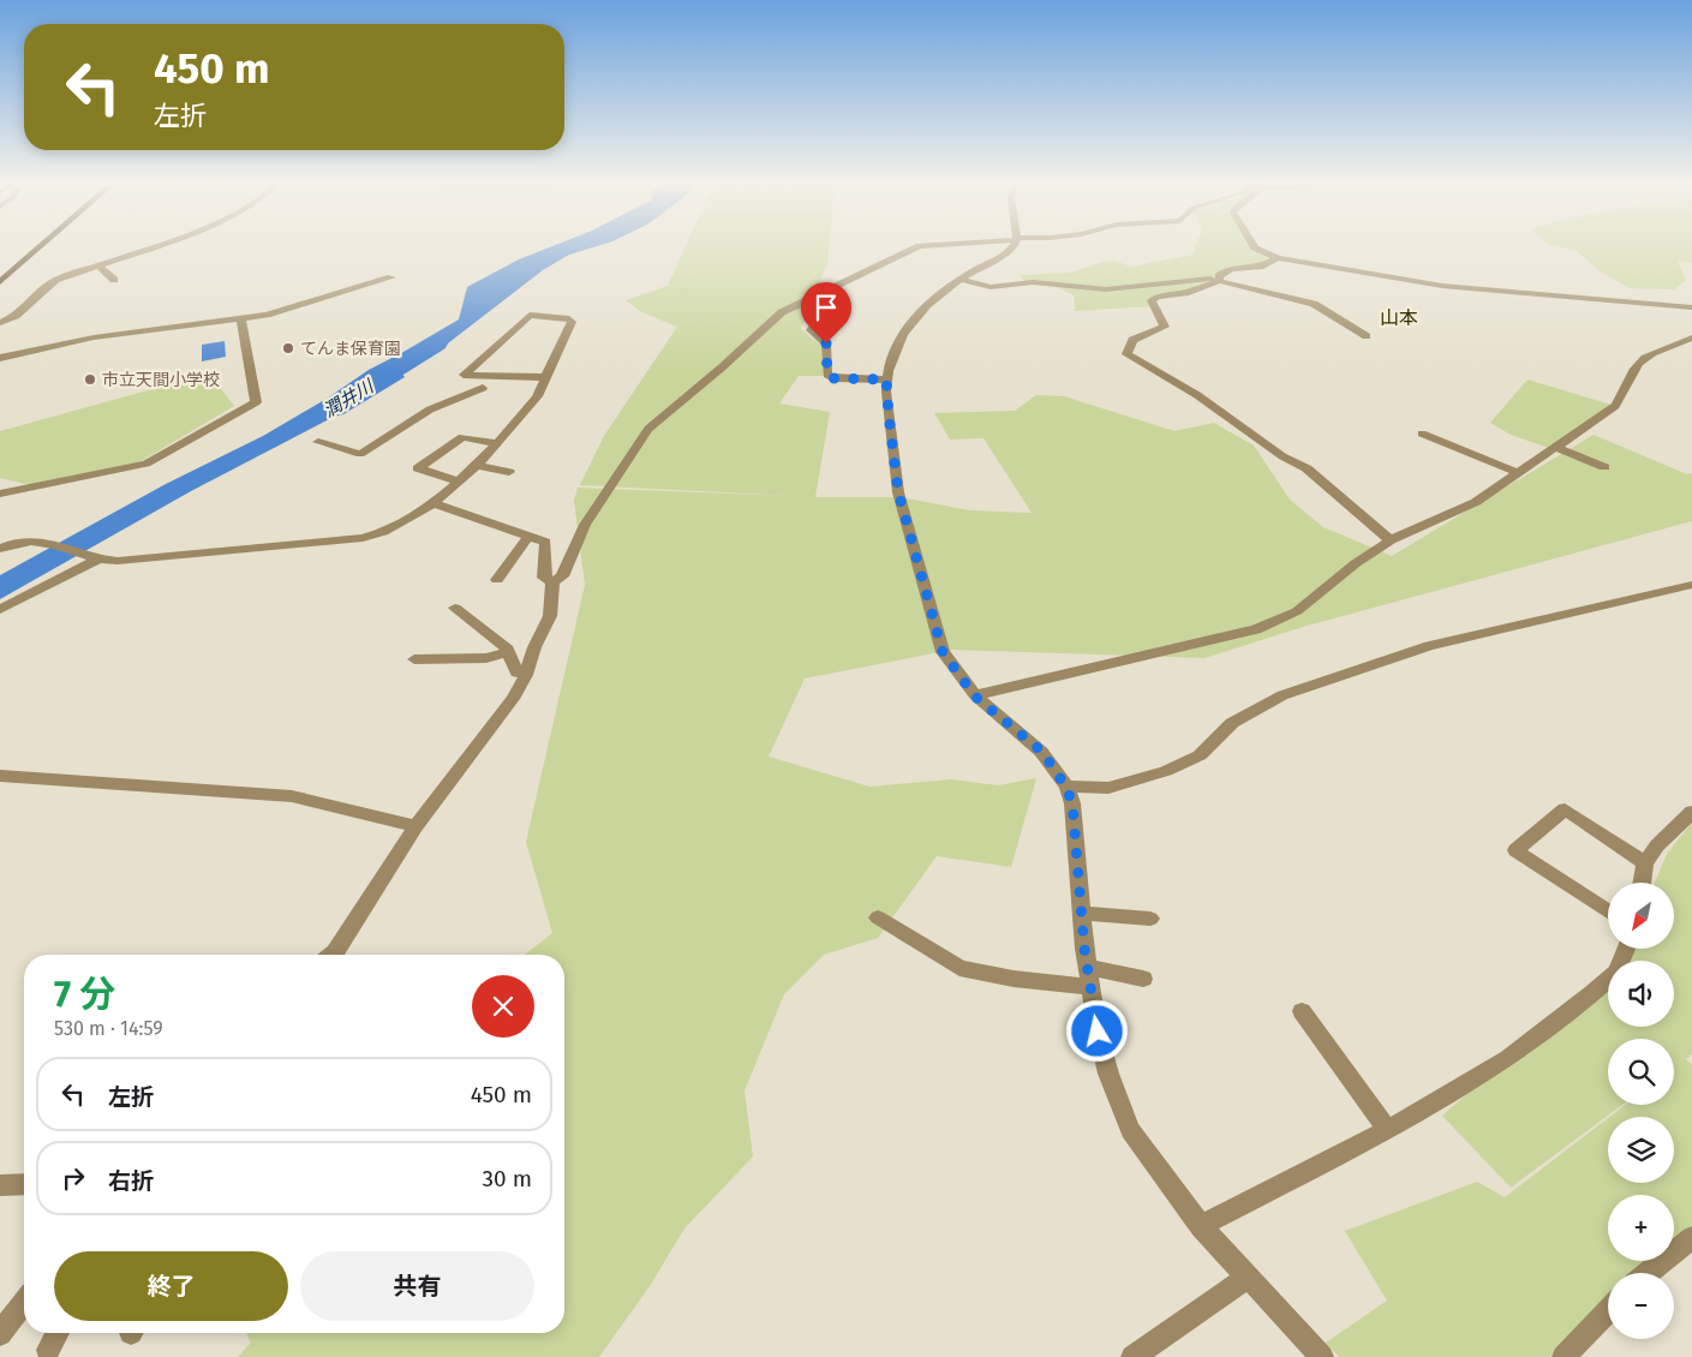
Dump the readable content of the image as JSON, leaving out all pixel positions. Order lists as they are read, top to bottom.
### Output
{
  "districts": ["山本"],
  "water": ["潤井川"],
  "places": ["てんま保育園", "市立天間小学校"],
  "north": "bottom left",
  "page": {
    "turn": ["450 m", "左折"],
    "map_buttons": ["+", "−"],
    "heading": ["7 分", "530 m · 14:59"],
    "list": [
      {
        "name": "左折",
        "value": "450 m"
      },
      {
        "name": "右折",
        "value": "30 m"
      }
    ],
    "buttons": ["終了", "共有"]
  }
}
